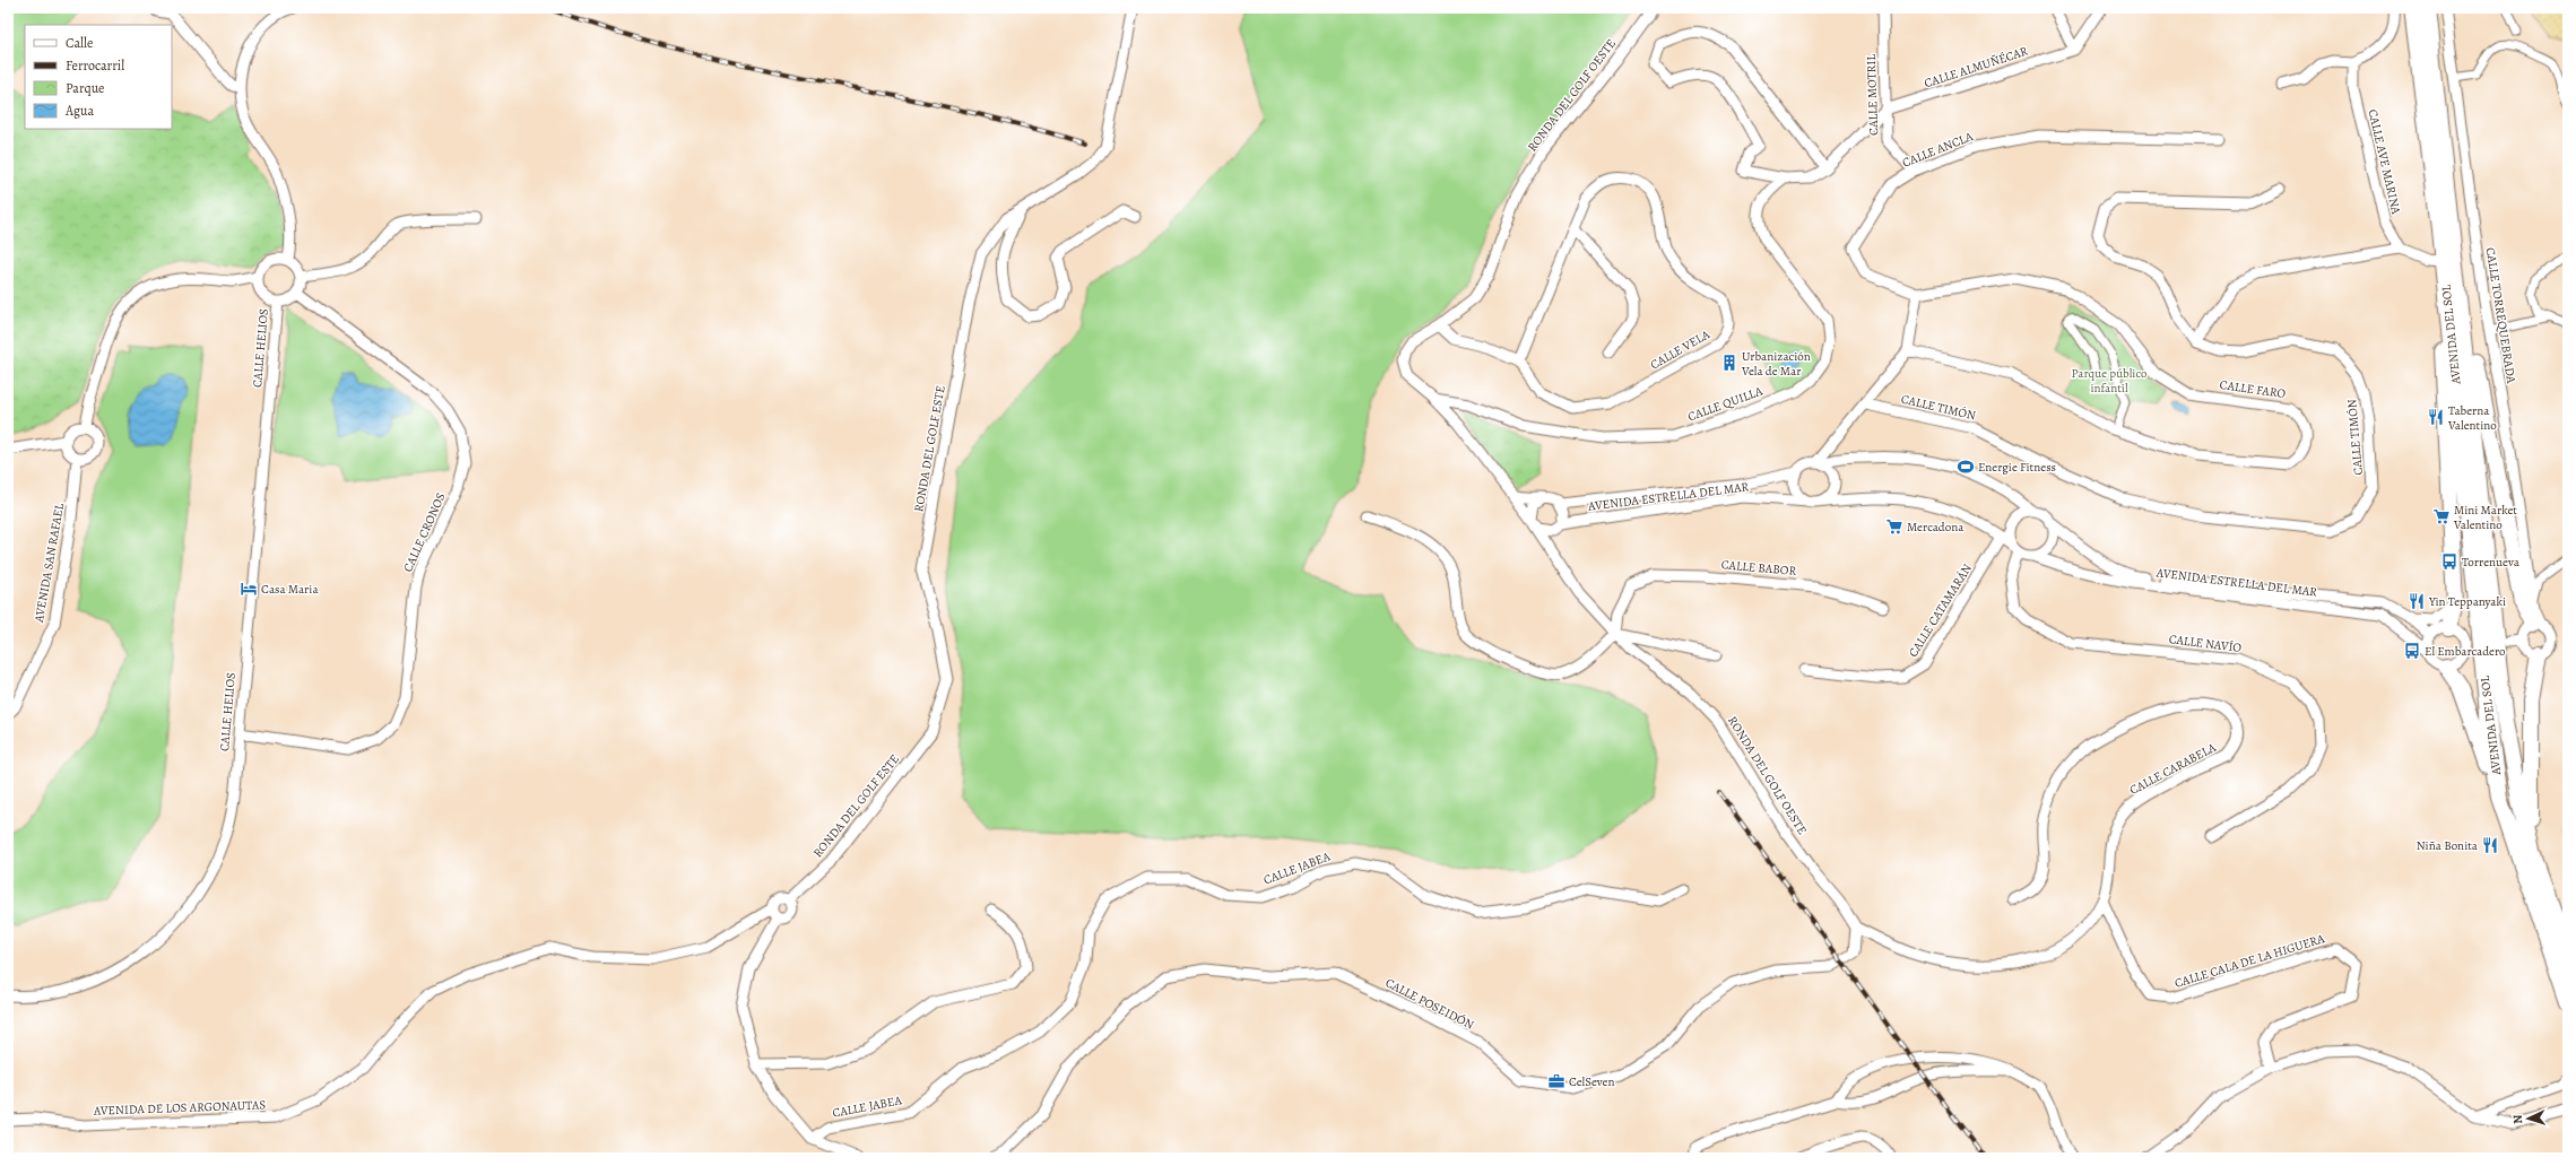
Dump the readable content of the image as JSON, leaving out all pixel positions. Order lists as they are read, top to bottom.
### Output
{
  "streets": {
    "main road": ["AVENIDA DEL SOL"],
    "street": [
      "CALLE ALMUÑÉCAR",
      "RONDA DEL GOLF OESTE",
      "CALLE MOTRIL",
      "CALLE ANCLA",
      "CALLE AVE MARINA",
      "CALLE TORREQUEBRADA",
      "CALLE HELIOS",
      "CALLE VELA",
      "CALLE FARO",
      "CALLE QUILLA",
      "CALLE TIMÓN",
      "RONDA DEL GOLF ESTE",
      "AVENIDA ESTRELLA DEL MAR",
      "CALLE CRONOS",
      "AVENIDA SAN RAFAEL",
      "CALLE BABOR",
      "CALLE CATAMARÁN",
      "CALLE NAVÍO",
      "CALLE CARABELA",
      "CALLE JABEA",
      "CALLE CALA DE LA HIGUERA",
      "CALLE POSEIDÓN",
      "AVENIDA DE LOS ARGONAUTAS"
    ]
  },
  "crossings": [
    ["CALLE ALMUÑÉCAR", "CALLE MOTRIL"],
    ["RONDA DEL GOLF OESTE", "CALLE QUILLA"],
    ["RONDA DEL GOLF OESTE", "AVENIDA ESTRELLA DEL MAR"],
    ["RONDA DEL GOLF OESTE", "CALLE BABOR"],
    ["RONDA DEL GOLF OESTE", "CALLE CARABELA"],
    ["RONDA DEL GOLF OESTE", "CALLE POSEIDÓN"],
    ["CALLE MOTRIL", "CALLE ANCLA"],
    ["CALLE ANCLA", "CALLE FARO"],
    ["CALLE HELIOS", "CALLE CRONOS"],
    ["RONDA DEL GOLF ESTE", "AVENIDA DE LOS ARGONAUTAS"],
    ["AVENIDA ESTRELLA DEL MAR", "CALLE CATAMARÁN"],
    ["AVENIDA ESTRELLA DEL MAR", "CALLE NAVÍO"],
    ["CALLE CARABELA", "CALLE CALA DE LA HIGUERA"],
    ["CALLE CARABELA", "CALLE POSEIDÓN"]
  ],
  "parks": ["Parque público infantil"],
  "places": {
    "building": ["Urbanización Vela de Mar"],
    "restaurant": ["Taberna Valentino", "Yin Teppanyaki", "Niña Bonita"],
    "sports": ["Energie Fitness"],
    "supermarket": ["Mini Market Valentino", "Mercadona"],
    "bus stop": ["Torrenueva", "El Embarcadero"],
    "hotel": ["Casa Maria"],
    "office": ["CelSeven"]
  },
  "legend": [
    "Calle",
    "Ferrocarril",
    "Parque",
    "Agua"
  ],
  "north": "left"
}
